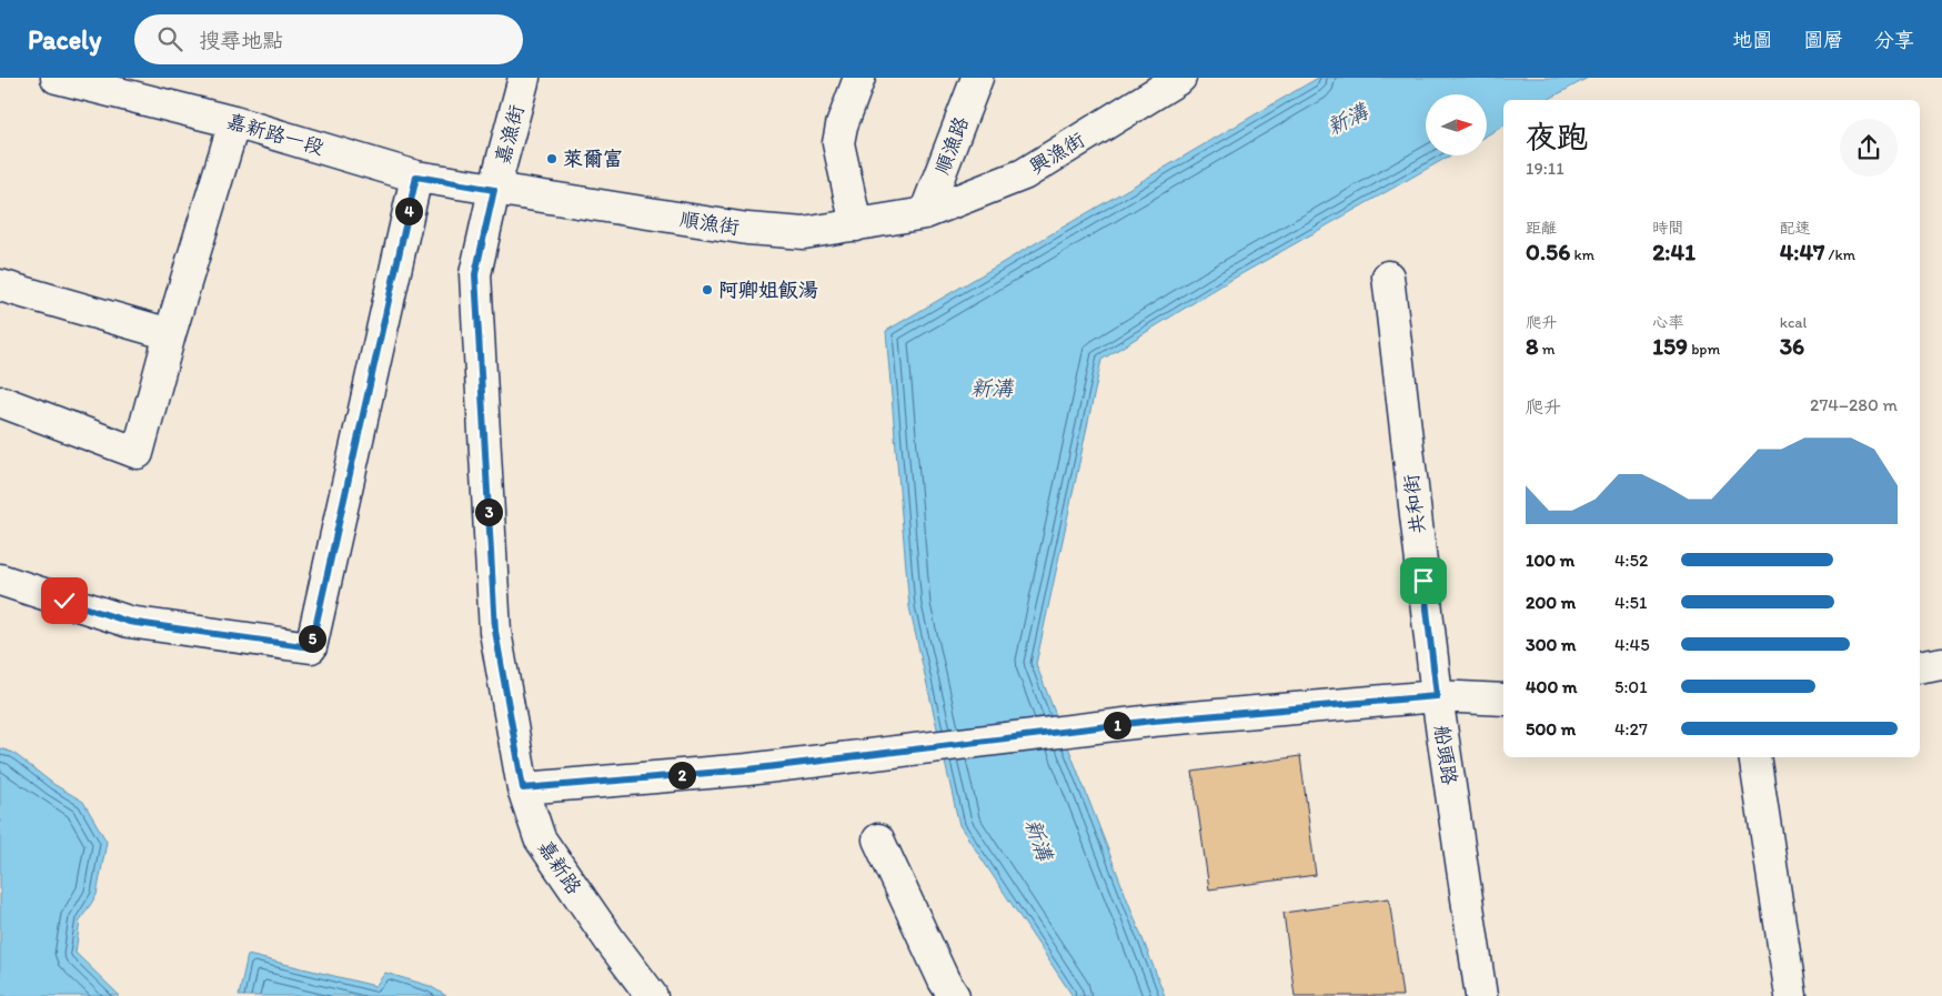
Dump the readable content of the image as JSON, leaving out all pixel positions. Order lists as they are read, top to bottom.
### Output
{
  "streets": {
    "street": [
      "嘉新路一段",
      "嘉漁街",
      "順漁路",
      "興漁街",
      "順漁街",
      "共和街",
      "船頭路",
      "嘉新路"
    ]
  },
  "crossings": [
    ["嘉新路一段", "嘉漁街"],
    ["嘉新路一段", "順漁街"],
    ["嘉新路一段", "嘉新路"],
    ["嘉漁街", "順漁街"],
    ["嘉漁街", "嘉新路"],
    ["順漁路", "興漁街"],
    ["順漁路", "順漁街"],
    ["興漁街", "順漁街"],
    ["順漁街", "嘉新路"],
    ["共和街", "船頭路"],
    ["船頭路", "嘉新路"]
  ],
  "water": ["新溝"],
  "places": ["萊爾富", "阿卿姐飯湯"],
  "north": "right",
  "page": {
    "header": "Pacely",
    "search": "搜尋地點",
    "nav": ["地圖", "圖層", "分享"],
    "heading": ["夜跑", "19:11"],
    "stats": [
      ["距離", "0.56 km"],
      ["時間", "2:41"],
      ["配速", "4:47 /km"],
      ["爬升", "8 m"],
      ["心率", "159 bpm"],
      ["kcal", "36"]
    ],
    "pins": [
      "4",
      "3",
      "5",
      "1",
      "2"
    ],
    "chart": ["爬升", "274–280 m"],
    "list": [
      {
        "name": "100 m",
        "note": "4:52"
      },
      {
        "name": "200 m",
        "note": "4:51"
      },
      {
        "name": "300 m",
        "note": "4:45"
      },
      {
        "name": "400 m",
        "note": "5:01"
      },
      {
        "name": "500 m",
        "note": "4:27"
      }
    ]
  }
}
